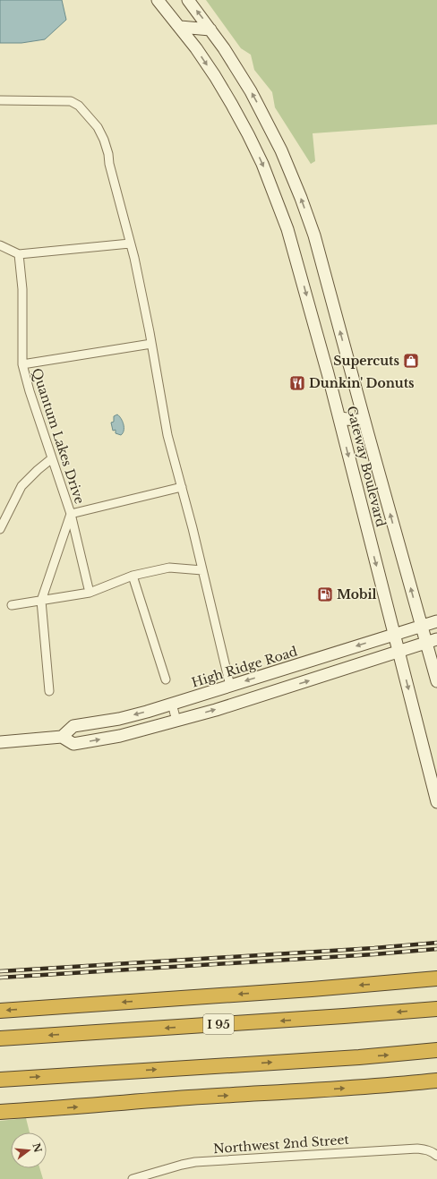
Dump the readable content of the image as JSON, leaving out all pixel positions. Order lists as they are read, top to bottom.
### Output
{
  "streets": {
    "highway": ["I 95"],
    "main road": ["Gateway Boulevard", "High Ridge Road"],
    "street": ["Quantum Lakes Drive", "Northwest 2nd Street"]
  },
  "crossings": [
    ["Gateway Boulevard", "High Ridge Road"]
  ],
  "places": {
    "shop": ["Supercuts"],
    "restaurant": ["Dunkin' Donuts"],
    "fuel station": ["Mobil"]
  },
  "north": "right"
}
